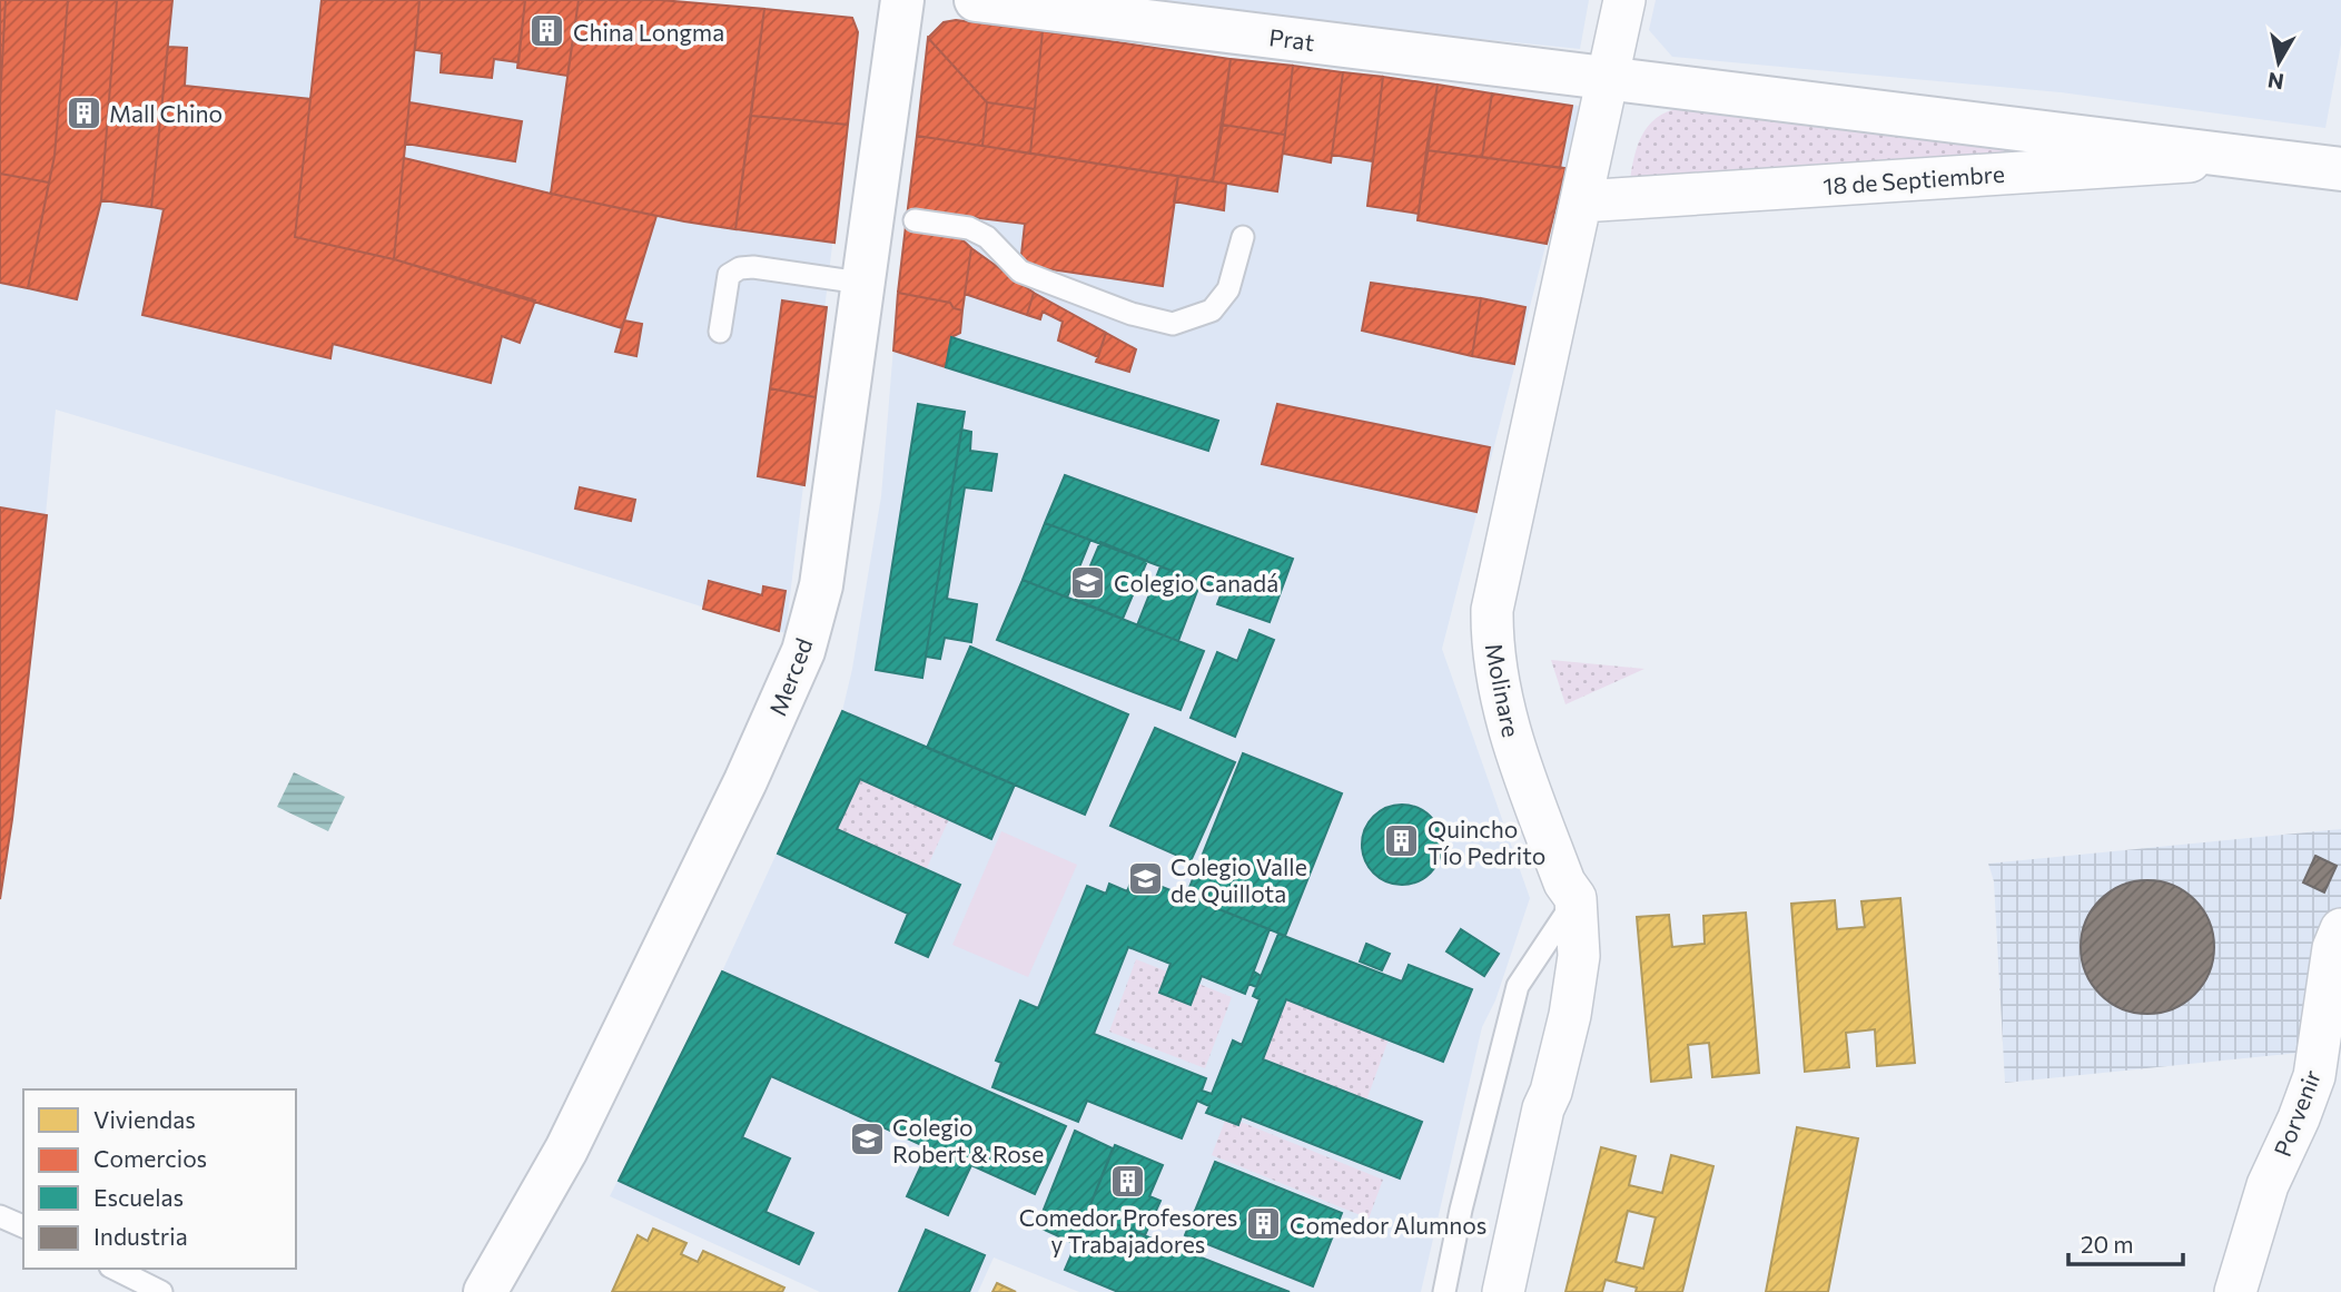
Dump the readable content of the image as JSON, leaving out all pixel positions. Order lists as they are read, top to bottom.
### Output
{
  "streets": {
    "main road": ["Prat", "18 de Septiembre", "Merced"],
    "street": ["Molinare", "Porvenir"]
  },
  "crossings": [
    ["Prat", "18 de Septiembre"],
    ["Prat", "Molinare"],
    ["18 de Septiembre", "Molinare"]
  ],
  "places": {
    "building": [
      "China Longma",
      "Mall Chino",
      "Quincho Tío Pedrito",
      "Comedor Profesores y Trabajadores",
      "Comedor Alumnos"
    ],
    "school or university": ["Colegio Canadá", "Colegio Valle de Quillota", "Colegio Robert & Rose"]
  },
  "legend": [
    "Viviendas",
    "Comercios",
    "Escuelas",
    "Industria"
  ],
  "scale_bar": "20 m",
  "north": "bottom"
}
